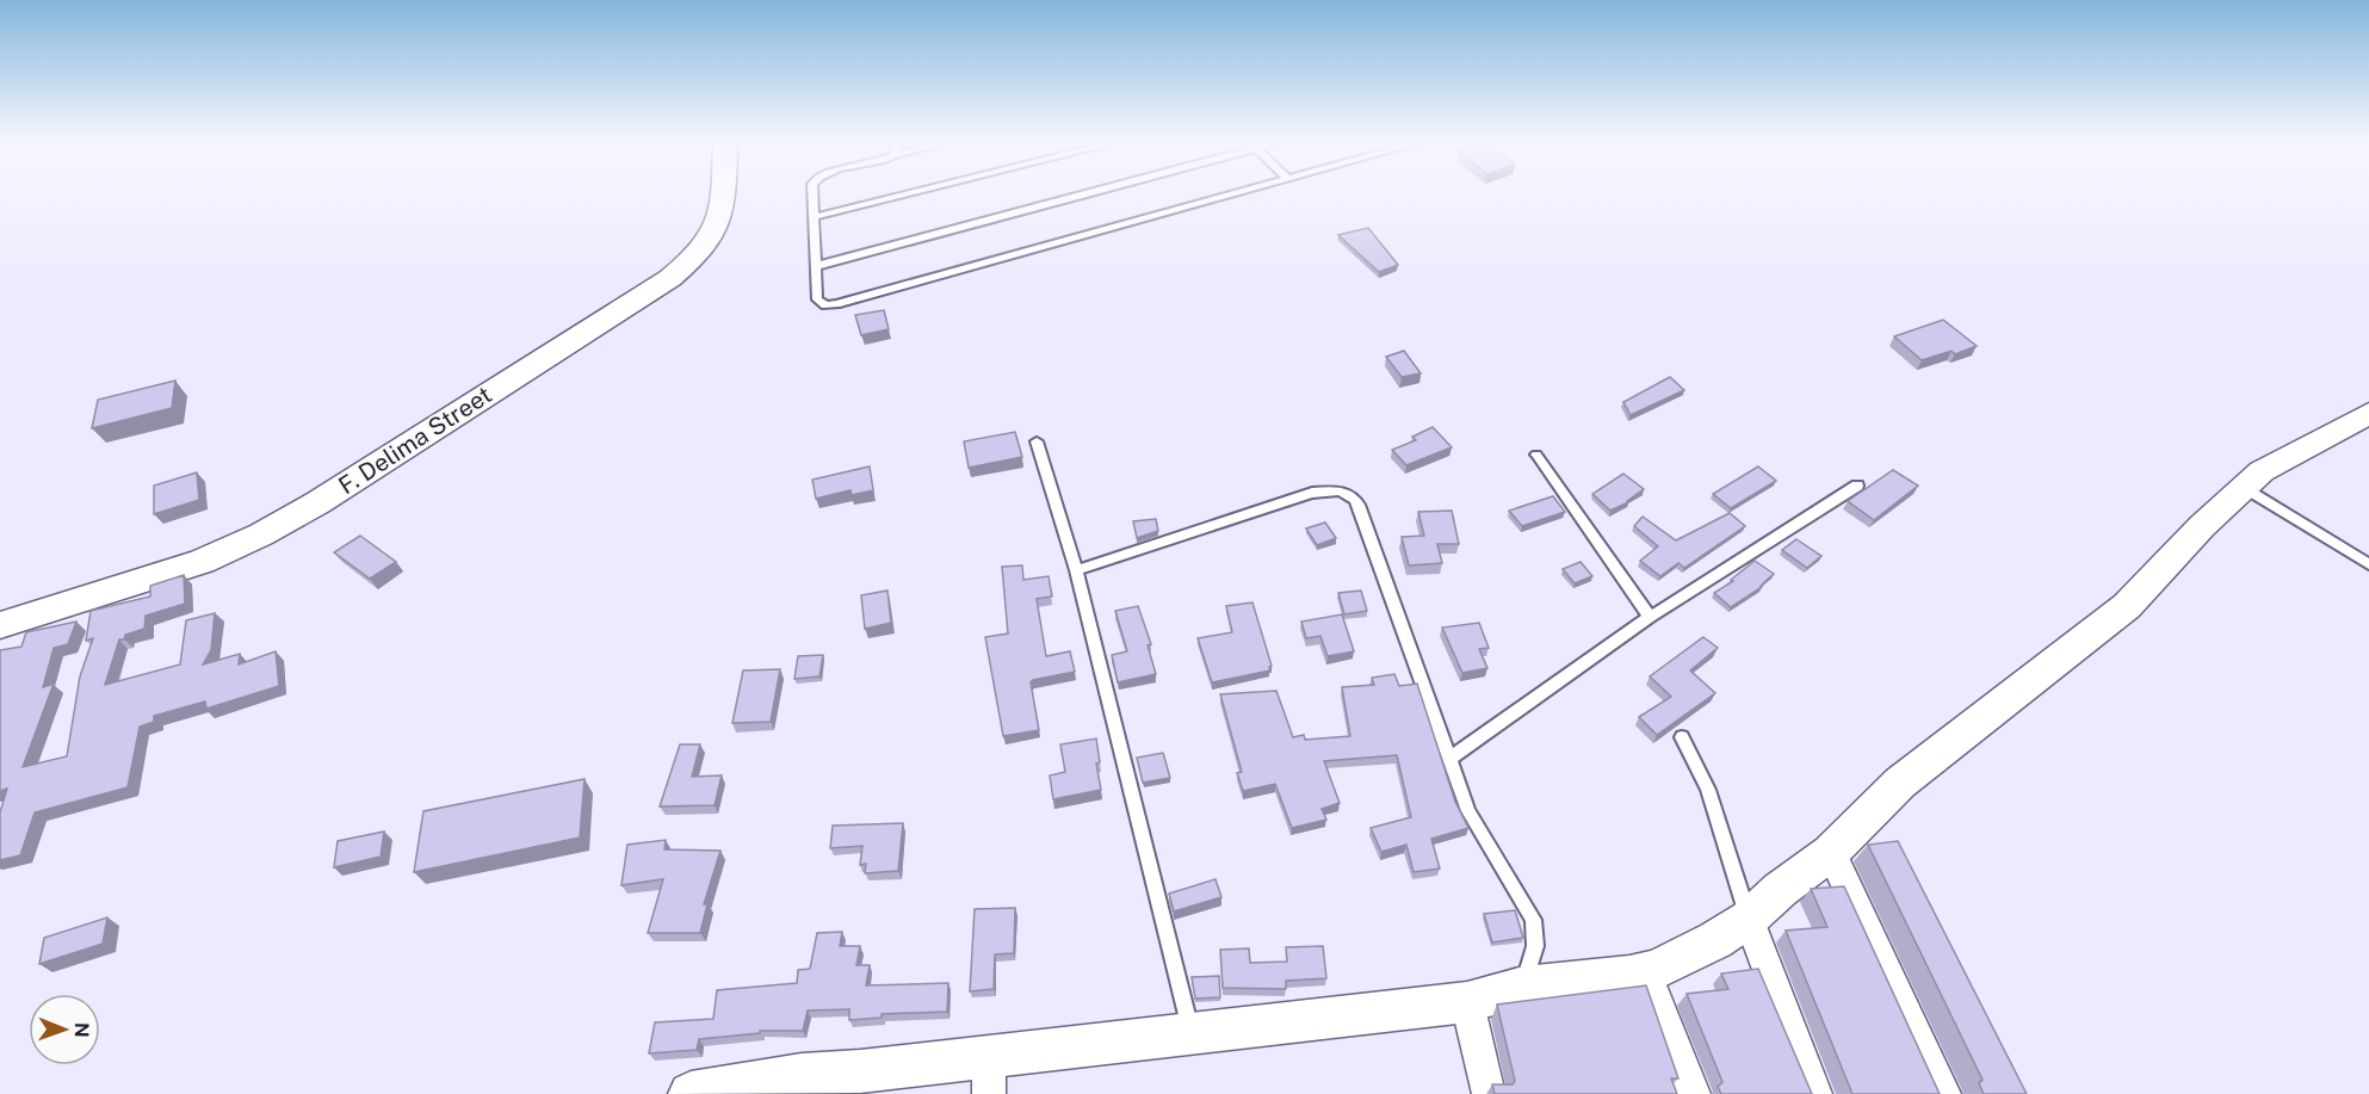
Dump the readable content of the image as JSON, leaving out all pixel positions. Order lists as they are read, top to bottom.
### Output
{
  "streets": {
    "street": ["F. Delima Street"]
  },
  "north": "right"
}
